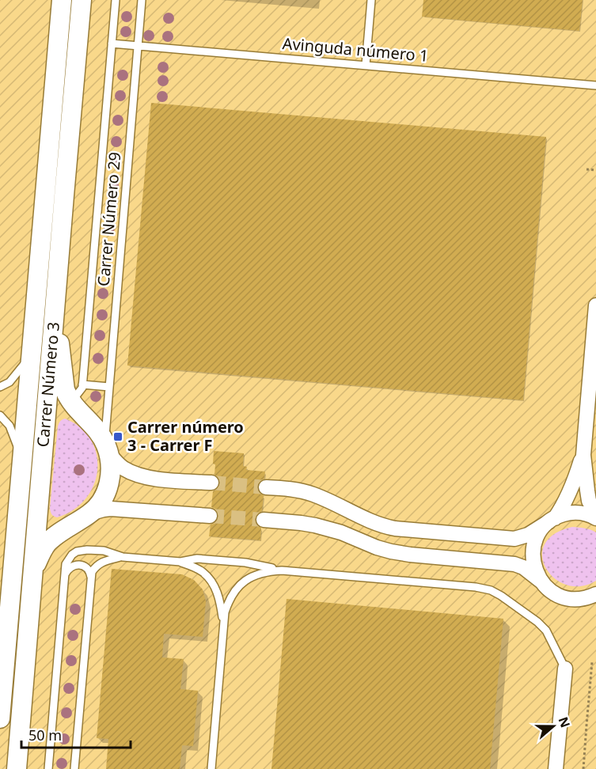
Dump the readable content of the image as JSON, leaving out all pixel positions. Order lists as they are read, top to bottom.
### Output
{
  "streets": {
    "main road": ["Carrer Número 3"],
    "lane": ["Avinguda número 1", "Carrer Número 29"]
  },
  "crossings": [
    ["Avinguda número 1", "Carrer Número 29"]
  ],
  "places": {
    "transit": ["Carrer número 3 - Carrer F"]
  },
  "scale_bar": "50 m",
  "north": "right"
}
